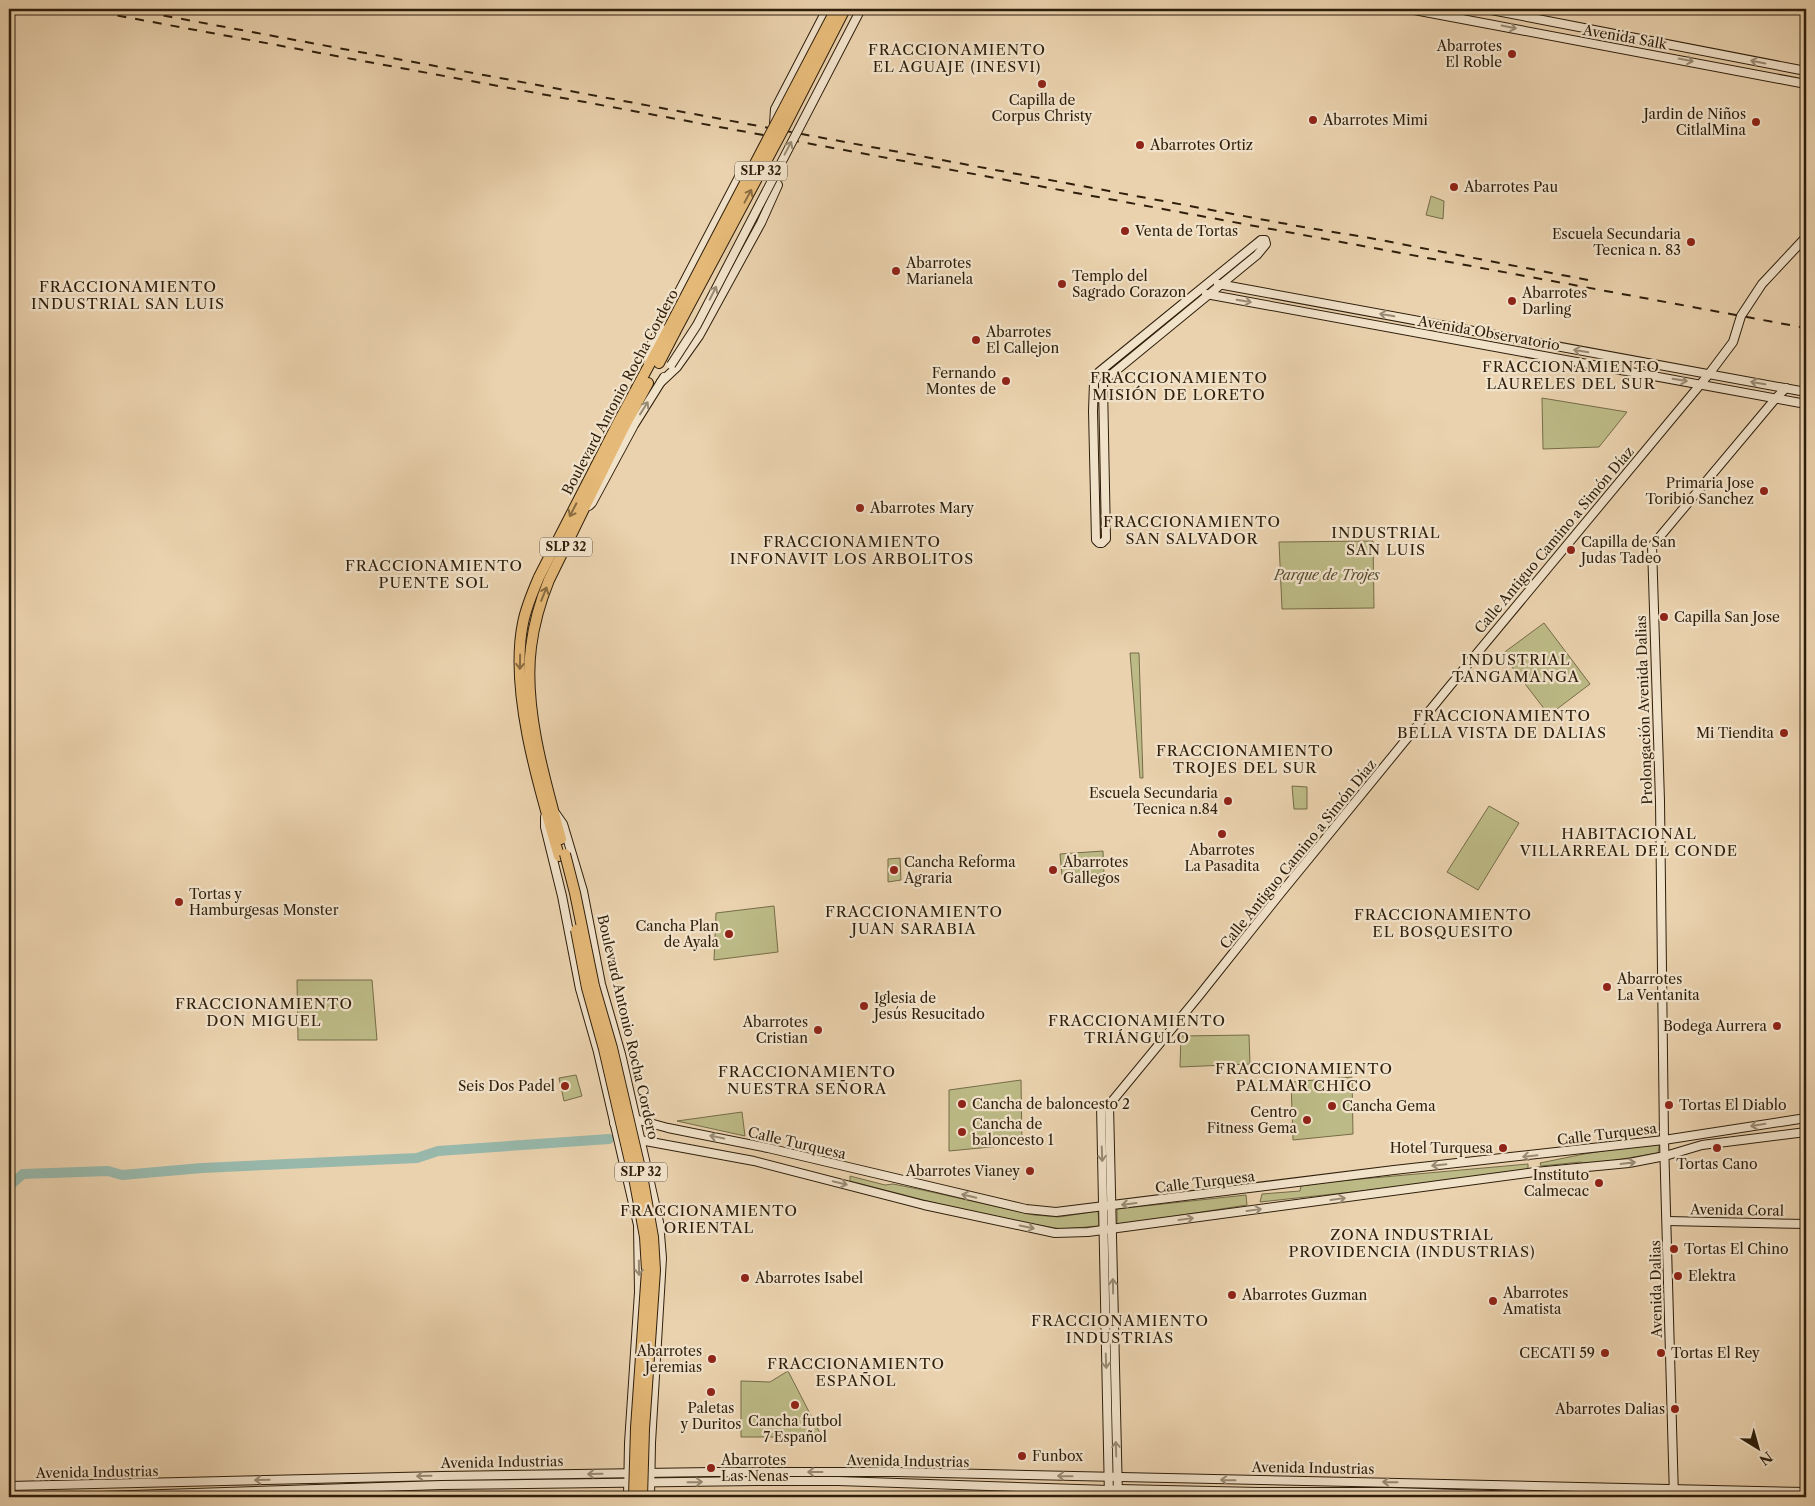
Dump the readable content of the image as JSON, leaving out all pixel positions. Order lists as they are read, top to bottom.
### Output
{
  "streets": {
    "highway": ["SLP 32", "Boulevard Antonio Rocha Cordero"],
    "main road": [
      "Avenida Salk",
      "Avenida Observatorio",
      "Calle Antiguo Camino a Simón Díaz",
      "Prolongación Avenida Dalias",
      "Calle Turquesa",
      "Avenida Coral",
      "Avenida Dalias",
      "Avenida Industrias"
    ]
  },
  "crossings": [
    ["Avenida Observatorio", "Calle Antiguo Camino a Simón Díaz"],
    ["Avenida Observatorio", "Prolongación Avenida Dalias"],
    ["Boulevard Antonio Rocha Cordero", "Calle Turquesa"],
    ["Boulevard Antonio Rocha Cordero", "Avenida Industrias"],
    ["Calle Antiguo Camino a Simón Díaz", "Calle Turquesa"],
    ["Prolongación Avenida Dalias", "Calle Turquesa"],
    ["Prolongación Avenida Dalias", "Avenida Dalias"],
    ["Calle Turquesa", "Avenida Dalias"],
    ["Avenida Coral", "Avenida Dalias"],
    ["Avenida Dalias", "Avenida Industrias"]
  ],
  "districts": [
    "FRACCIONAMIENTO EL AGUAJE (INESVI)",
    "FRACCIONAMIENTO INDUSTRIAL SAN LUIS",
    "FRACCIONAMIENTO LAURELES DEL SUR",
    "FRACCIONAMIENTO MISIÓN DE LORETO",
    "FRACCIONAMIENTO SAN SALVADOR",
    "INDUSTRIAL SAN LUIS",
    "FRACCIONAMIENTO INFONAVIT LOS ARBOLITOS",
    "FRACCIONAMIENTO PUENTE SOL",
    "INDUSTRIAL TANGAMANGA",
    "FRACCIONAMIENTO BELLA VISTA DE DALIAS",
    "FRACCIONAMIENTO TROJES DEL SUR",
    "HABITACIONAL VILLARREAL DEL CONDE",
    "FRACCIONAMIENTO JUAN SARABIA",
    "FRACCIONAMIENTO EL BOSQUESITO",
    "FRACCIONAMIENTO DON MIGUEL",
    "FRACCIONAMIENTO TRIÁNGULO",
    "FRACCIONAMIENTO PALMAR CHICO",
    "FRACCIONAMIENTO NUESTRA SEÑORA",
    "FRACCIONAMIENTO ORIENTAL",
    "ZONA INDUSTRIAL PROVIDENCIA (INDUSTRIAS)",
    "FRACCIONAMIENTO INDUSTRIAS",
    "FRACCIONAMIENTO ESPAÑOL"
  ],
  "parks": ["Parque de Trojes"],
  "places": [
    "Abarrotes El Roble",
    "Capilla de Corpus Christy",
    "Abarrotes Mimi",
    "Jardin de Niños CitlalMina",
    "Abarrotes Ortiz",
    "Abarrotes Pau",
    "Venta de Tortas",
    "Escuela Secundaria Tecnica n. 83",
    "Abarrotes Marianela",
    "Templo del Sagrado Corazon",
    "Abarrotes Darling",
    "Abarrotes El Callejon",
    "Fernando Montes de",
    "Primaria Jose Toribio Sanchez",
    "Abarrotes Mary",
    "Capilla de San Judas Tadeo",
    "Capilla San Jose",
    "Mi Tiendita",
    "Escuela Secundaria Tecnica n.84",
    "Abarrotes La Pasadita",
    "Cancha Reforma Agraria",
    "Abarrotes Gallegos",
    "Tortas y Hamburgesas Monster",
    "Cancha Plan de Ayala",
    "Abarrotes La Ventanita",
    "Iglesia de Jesús Resucitado",
    "Bodega Aurrera",
    "Abarrotes Cristian",
    "Seis Dos Padel",
    "Cancha de baloncesto 2",
    "Tortas El Diablo",
    "Cancha Gema",
    "Centro Fitness Gema",
    "Cancha de baloncesto 1",
    "Hotel Turquesa",
    "Tortas Cano",
    "Abarrotes Vianey",
    "Instituto Calmecac",
    "Tortas El Chino",
    "Elektra",
    "Abarrotes Isabel",
    "Abarrotes Guzman",
    "Abarrotes Amatista",
    "CECATI 59",
    "Tortas El Rey",
    "Abarrotes Jeremias",
    "Paletas y Duritos",
    "Cancha futbol 7 Español",
    "Abarrotes Dalias",
    "Funbox",
    "Abarrotes Las Nenas"
  ],
  "north": "bottom right"
}
